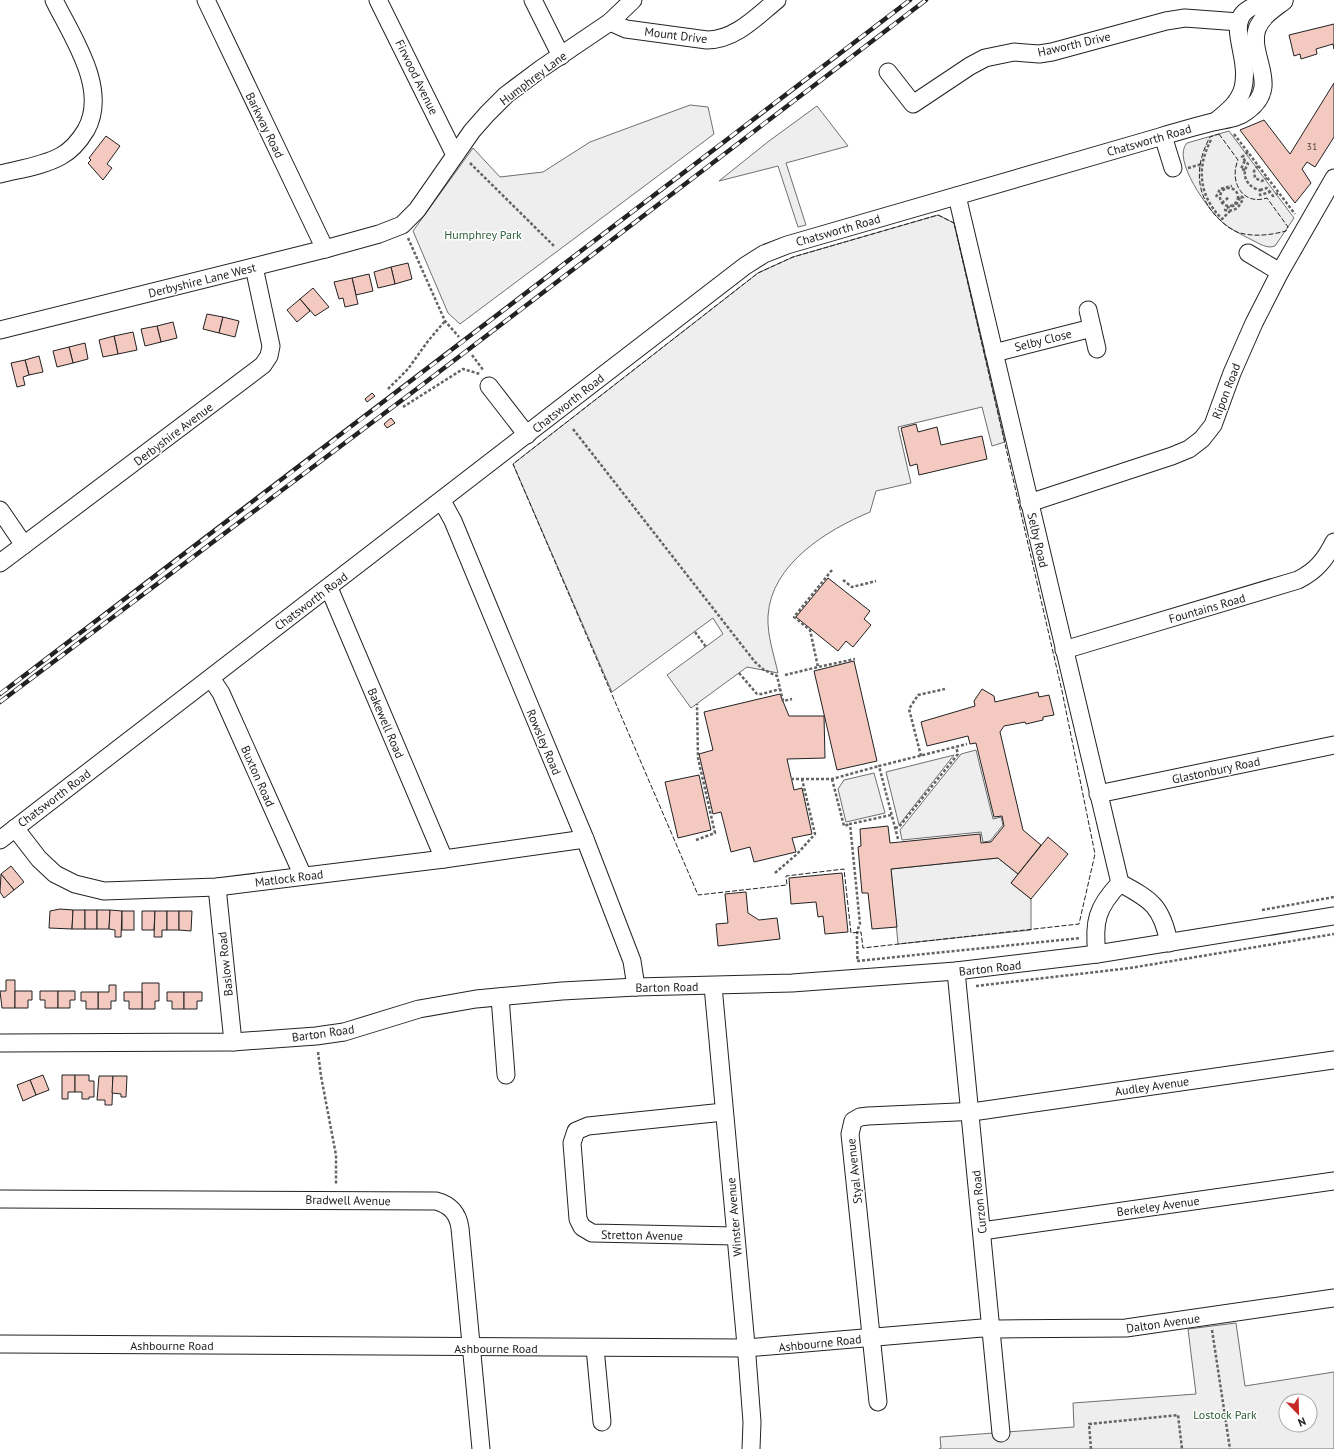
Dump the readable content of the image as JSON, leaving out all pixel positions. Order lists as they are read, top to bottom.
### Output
{
  "streets": {
    "street": [
      "Mount Drive",
      "Haworth Drive",
      "Firwood Avenue",
      "Humphrey Lane",
      "Barkway Road",
      "Chatsworth Road",
      "Derbyshire Lane West",
      "Selby Close",
      "Ripon Road",
      "Derbyshire Avenue",
      "Selby Road",
      "Fountains Road",
      "Bakewell Road",
      "Rowsley Road",
      "Glastonbury Road",
      "Buxton Road",
      "Matlock Road",
      "Baslow Road",
      "Barton Road",
      "Audley Avenue",
      "Styal Avenue",
      "Bradwell Avenue",
      "Curzon Road",
      "Berkeley Avenue",
      "Winster Avenue",
      "Stretton Avenue",
      "Dalton Avenue",
      "Ashbourne Road"
    ]
  },
  "crossings": [
    ["Mount Drive", "Humphrey Lane"],
    ["Haworth Drive", "Chatsworth Road"],
    ["Firwood Avenue", "Humphrey Lane"],
    ["Humphrey Lane", "Derbyshire Lane West"],
    ["Barkway Road", "Derbyshire Lane West"],
    ["Chatsworth Road", "Selby Road"],
    ["Chatsworth Road", "Bakewell Road"],
    ["Chatsworth Road", "Rowsley Road"],
    ["Chatsworth Road", "Buxton Road"],
    ["Chatsworth Road", "Matlock Road"],
    ["Derbyshire Lane West", "Derbyshire Avenue"],
    ["Selby Close", "Selby Road"],
    ["Ripon Road", "Selby Road"],
    ["Selby Road", "Fountains Road"],
    ["Selby Road", "Glastonbury Road"],
    ["Bakewell Road", "Matlock Road"],
    ["Rowsley Road", "Matlock Road"],
    ["Rowsley Road", "Barton Road"],
    ["Buxton Road", "Matlock Road"],
    ["Matlock Road", "Baslow Road"],
    ["Baslow Road", "Barton Road"],
    ["Barton Road", "Curzon Road"],
    ["Barton Road", "Winster Avenue"],
    ["Audley Avenue", "Styal Avenue"],
    ["Audley Avenue", "Curzon Road"],
    ["Styal Avenue", "Curzon Road"],
    ["Styal Avenue", "Ashbourne Road"],
    ["Bradwell Avenue", "Ashbourne Road"],
    ["Curzon Road", "Berkeley Avenue"],
    ["Curzon Road", "Dalton Avenue"],
    ["Curzon Road", "Ashbourne Road"],
    ["Winster Avenue", "Stretton Avenue"],
    ["Winster Avenue", "Ashbourne Road"],
    ["Dalton Avenue", "Ashbourne Road"]
  ],
  "parks": ["Humphrey Park", "Lostock Park"],
  "house_numbers": ["31"],
  "north": "bottom right"
}
